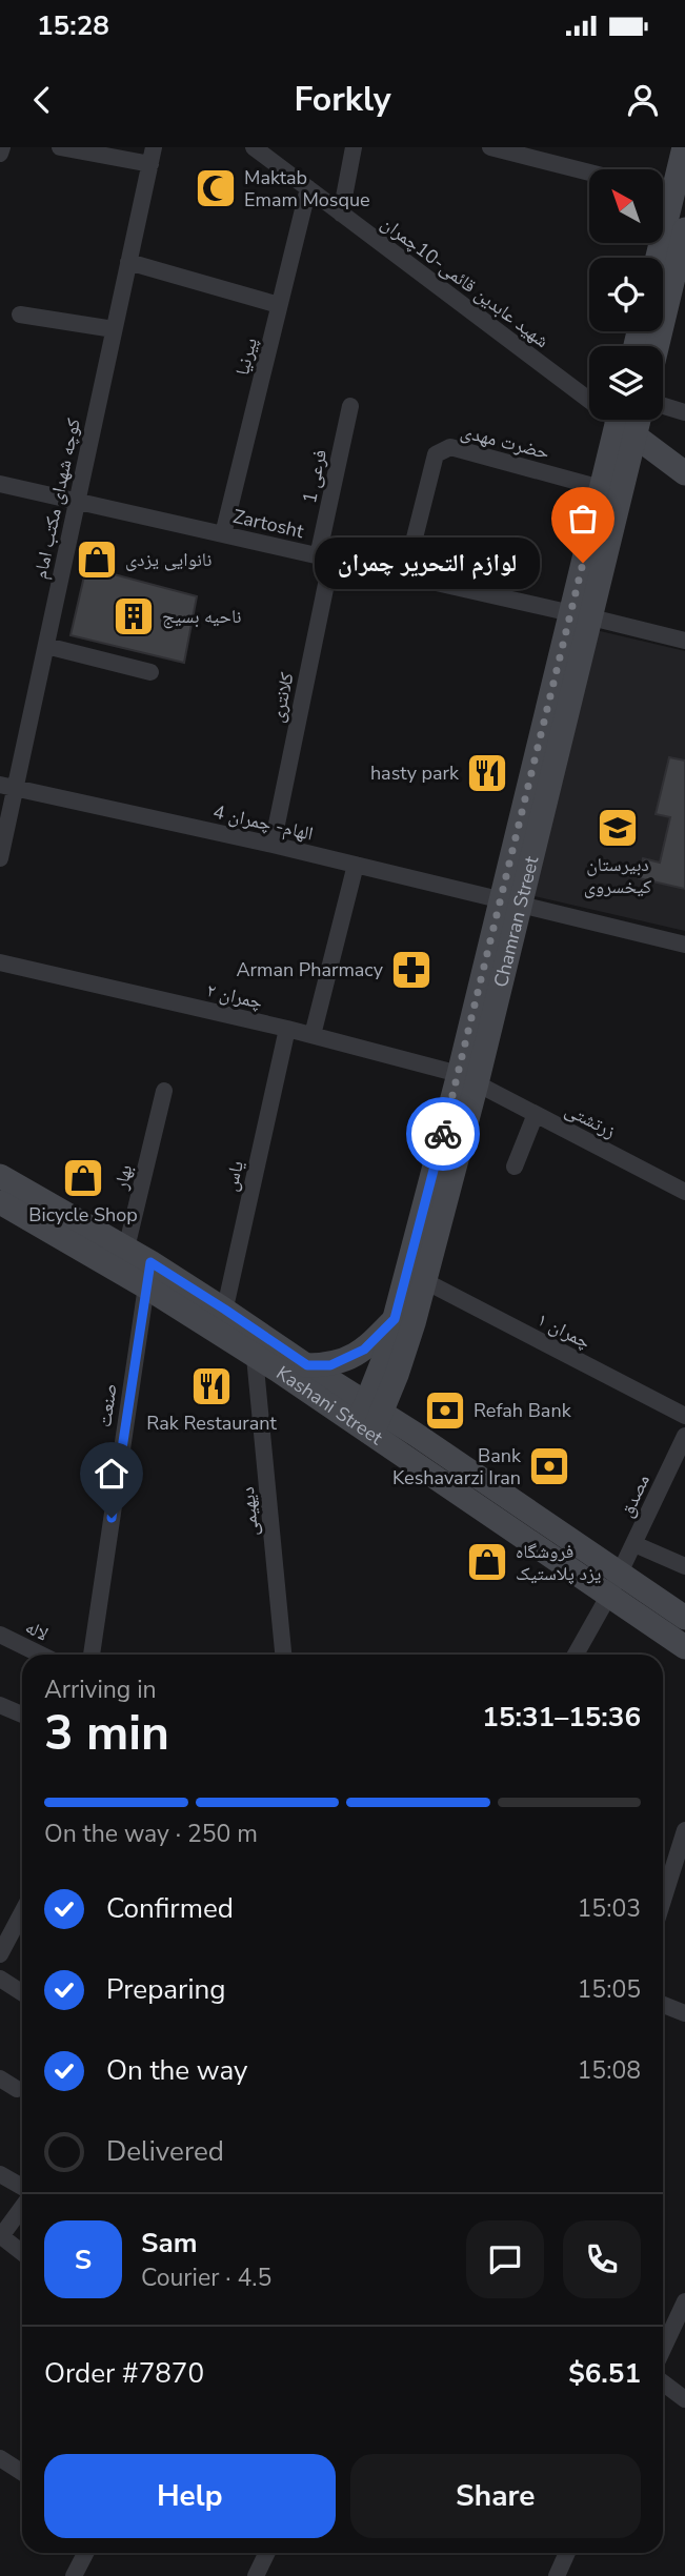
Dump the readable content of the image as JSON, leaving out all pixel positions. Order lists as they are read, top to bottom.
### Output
{
  "streets": {
    "main road": ["Chamran Street", "Kashani Street"],
    "street": [
      "شهید عابدین قائمی-10چمران",
      "پیرنیا",
      "حضرت مهدی",
      "فرعی 1",
      "کوچه شهدای مکتب امام",
      "Zartosht",
      "کلانتری",
      "الهام- چمران 4",
      "چمران ۲",
      "زرتشتی",
      "یاس",
      "بهار",
      "چمران ۱",
      "صنعت",
      "مصدق",
      "دیهیمی",
      "لاله"
    ]
  },
  "crossings": [
    ["شهید عابدین قائمی-10چمران", "پیرنیا"],
    ["شهید عابدین قائمی-10چمران", "Chamran Street"],
    ["پیرنیا", "Zartosht"],
    ["حضرت مهدی", "Zartosht"],
    ["حضرت مهدی", "Chamran Street"],
    ["فرعی 1", "Zartosht"],
    ["فرعی 1", "کلانتری"],
    ["کوچه شهدای مکتب امام", "Zartosht"],
    ["کوچه شهدای مکتب امام", "الهام- چمران 4"],
    ["Zartosht", "کلانتری"],
    ["Zartosht", "Chamran Street"],
    ["کلانتری", "الهام- چمران 4"],
    ["الهام- چمران 4", "Chamran Street"],
    ["Chamran Street", "چمران ۲"],
    ["Chamran Street", "زرتشتی"],
    ["Chamran Street", "چمران ۱"],
    ["Chamran Street", "Kashani Street"],
    ["چمران ۲", "زرتشتی"],
    ["چمران ۲", "یاس"],
    ["یاس", "Kashani Street"],
    ["بهار", "Kashani Street"],
    ["صنعت", "Kashani Street"],
    ["Kashani Street", "مصدق"],
    ["Kashani Street", "دیهیمی"]
  ],
  "places": {
    "mosque": ["Maktab Emam Mosque"],
    "shop": ["نانوایی یزدی", "Bicycle Shop", "فروشگاه یزد پلاستیک"],
    "other": ["لوازم التحریر چمران"],
    "building": ["ناحیه بسیج"],
    "restaurant": ["hasty park", "Rak Restaurant"],
    "school or university": ["دبیرستان کیخسروی"],
    "pharmacy": ["Arman Pharmacy"],
    "bank": ["Refah Bank", "Bank Keshavarzi Iran"]
  },
  "north": "top left",
  "page": {
    "status": "15:28",
    "header": "Forkly",
    "bubble": "لوازم التحریر چمران",
    "heading": ["3 min", "Arriving in", "15:31–15:36"],
    "panel": [
      "Sam",
      "Courier · 4.5",
      "Order #7870",
      "$6.51"
    ],
    "bar": "On the way · 250 m",
    "list": [
      ["Confirmed", "15:03"],
      ["Preparing", "15:05"],
      ["On the way", "15:08"],
      "Delivered"
    ],
    "round": "S",
    "buttons": ["Help", "Share"]
  }
}
